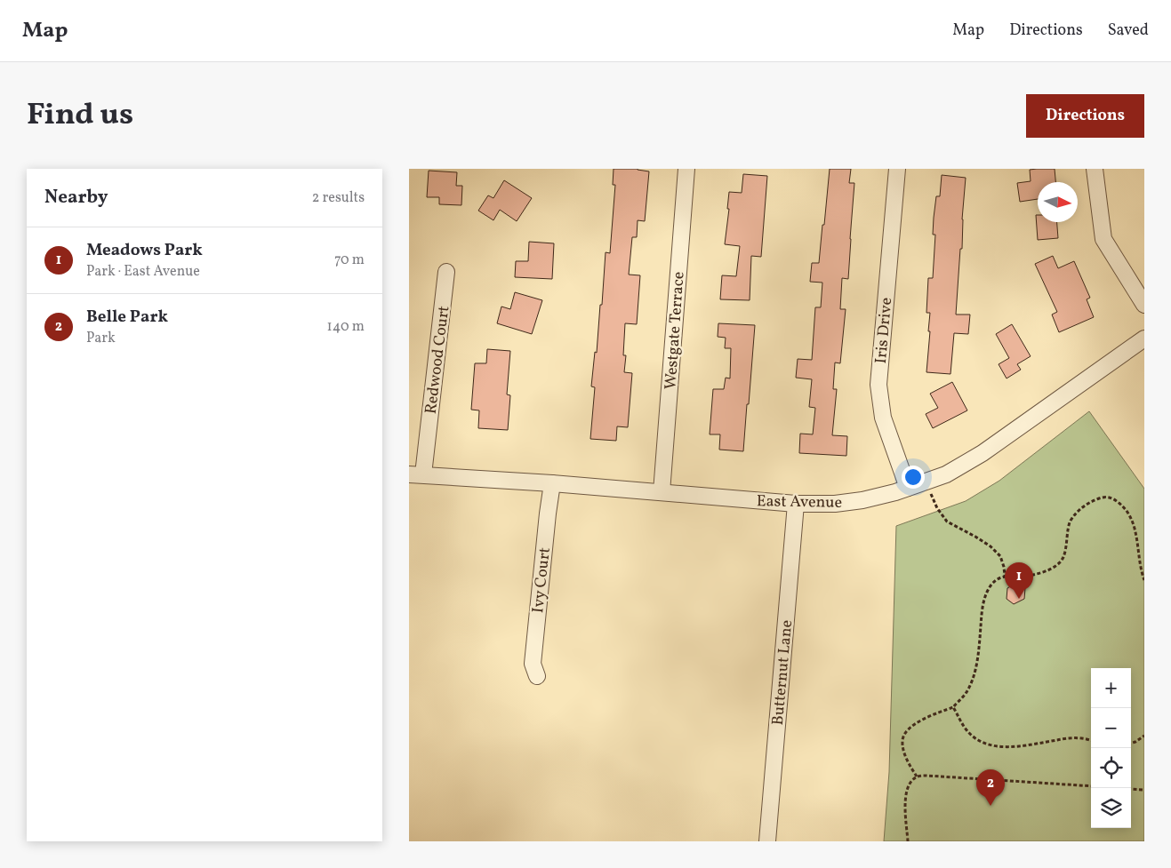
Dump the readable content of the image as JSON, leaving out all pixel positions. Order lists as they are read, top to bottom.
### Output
{
  "streets": {
    "street": [
      "Westgate Terrace",
      "Iris Drive",
      "Redwood Court",
      "East Avenue",
      "Ivy Court",
      "Butternut Lane"
    ]
  },
  "crossings": [
    ["Westgate Terrace", "East Avenue"],
    ["Iris Drive", "East Avenue"],
    ["Redwood Court", "East Avenue"],
    ["East Avenue", "Ivy Court"],
    ["East Avenue", "Butternut Lane"]
  ],
  "north": "right",
  "page": {
    "header": "Map",
    "nav": ["Map", "Directions", "Saved"],
    "title": "Find us",
    "buttons": "Directions",
    "heading": ["Nearby", "2 results"],
    "list": [
      {
        "mark": "1",
        "name": "Meadows Park",
        "note": "Park · East Avenue",
        "value": "70 m"
      },
      {
        "mark": "2",
        "name": "Belle Park",
        "note": "Park",
        "value": "140 m"
      }
    ],
    "pins": ["1", "2"],
    "map_buttons": ["+", "−"]
  }
}
